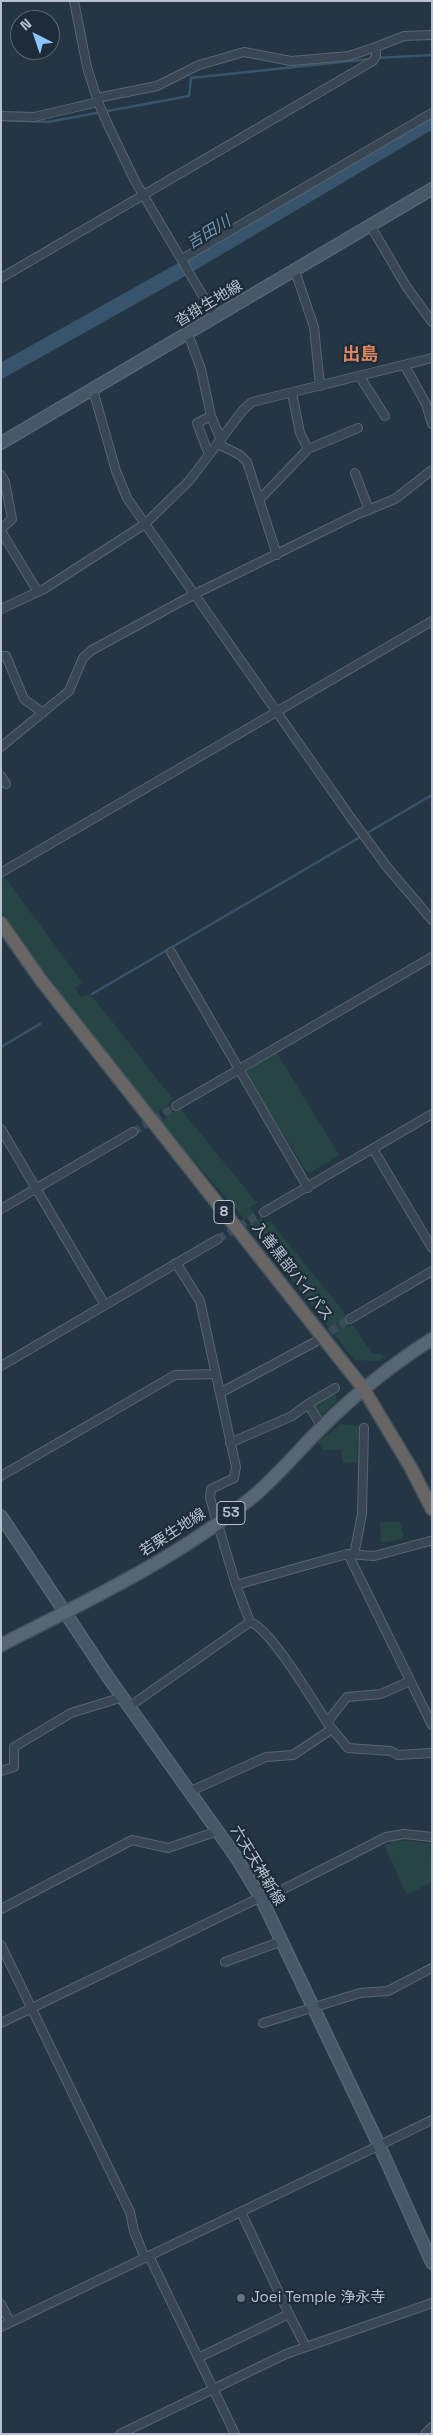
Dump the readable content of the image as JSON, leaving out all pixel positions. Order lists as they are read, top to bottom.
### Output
{
  "streets": {
    "highway": ["8", "入善黒部バイパス"],
    "main road": [
      "沓掛生地線",
      "53",
      "若栗生地線",
      "六天天神新線"
    ]
  },
  "crossings": [
    ["入善黒部バイパス", "若栗生地線"],
    ["若栗生地線", "六天天神新線"]
  ],
  "districts": ["出島"],
  "water": ["吉田川"],
  "places": ["Joei Temple 浄永寺"],
  "north": "top left"
}
